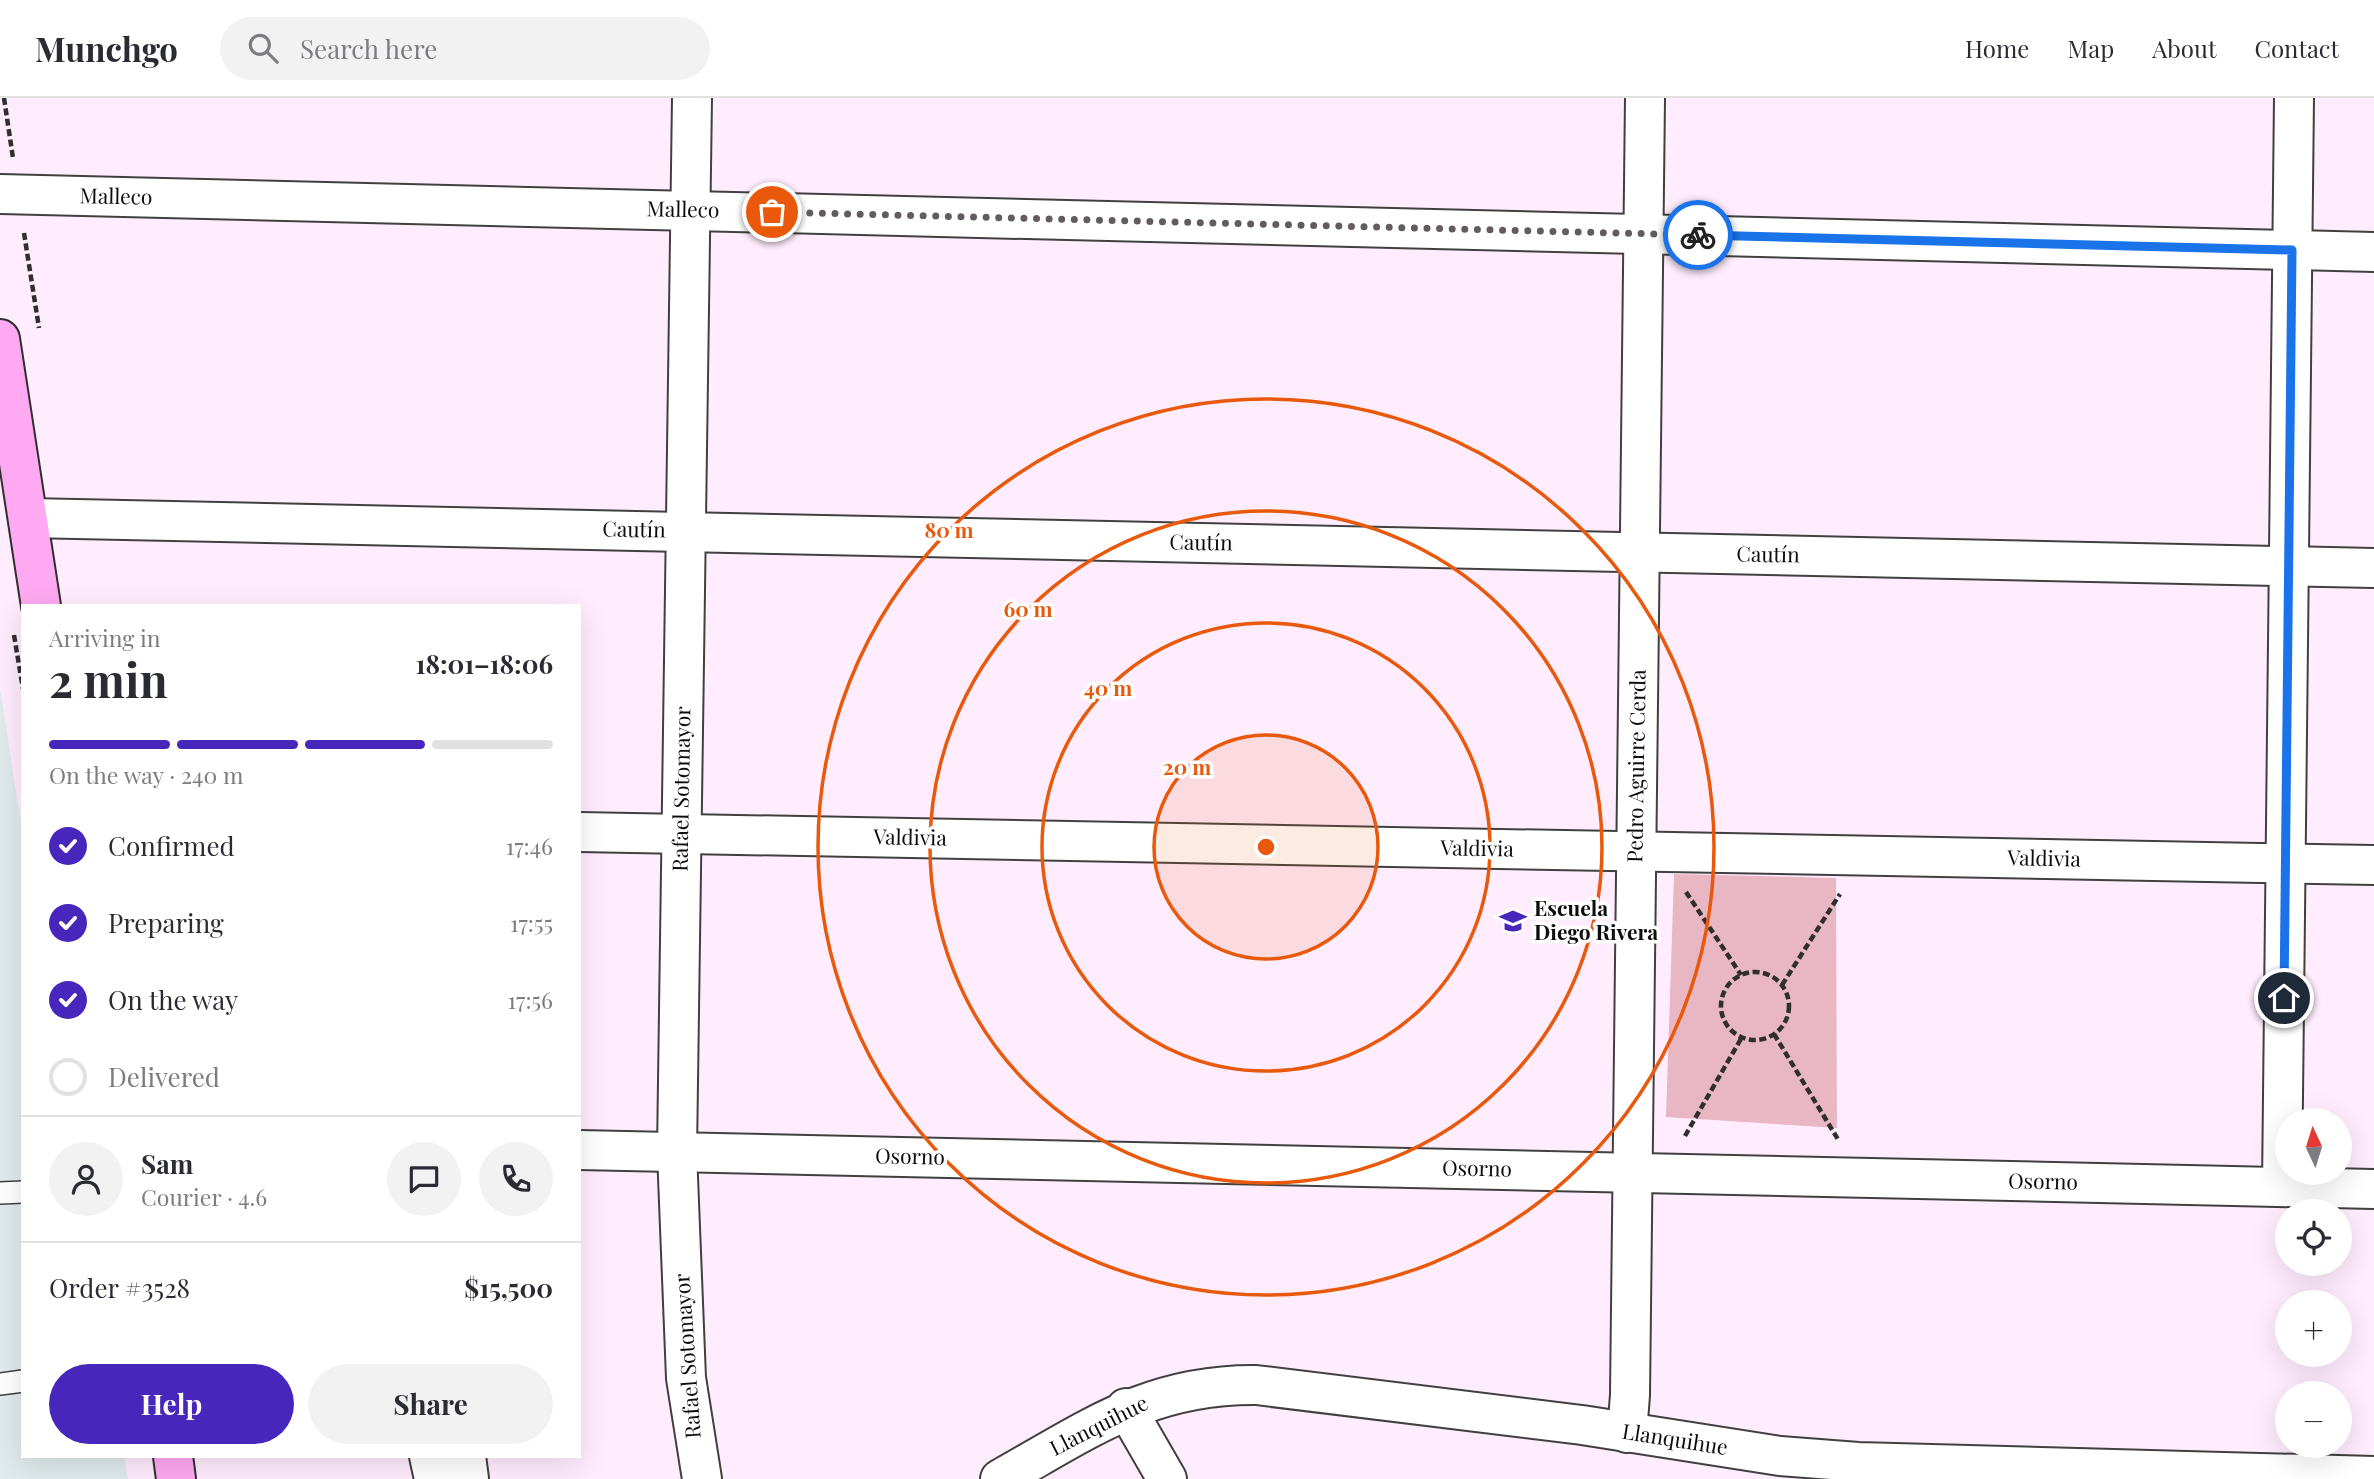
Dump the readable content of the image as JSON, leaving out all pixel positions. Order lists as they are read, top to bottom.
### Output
{
  "streets": {
    "street": [
      "Malleco",
      "Cautín",
      "Pedro Aguirre Cerda",
      "Rafael Sotomayor",
      "Valdivia",
      "Osorno",
      "Llanquihue"
    ]
  },
  "crossings": [
    ["Malleco", "Pedro Aguirre Cerda"],
    ["Malleco", "Rafael Sotomayor"],
    ["Cautín", "Pedro Aguirre Cerda"],
    ["Cautín", "Rafael Sotomayor"],
    ["Pedro Aguirre Cerda", "Valdivia"],
    ["Pedro Aguirre Cerda", "Osorno"],
    ["Pedro Aguirre Cerda", "Llanquihue"],
    ["Rafael Sotomayor", "Valdivia"],
    ["Rafael Sotomayor", "Osorno"]
  ],
  "places": {
    "school or university": ["Escuela Diego Rivera"]
  },
  "north": "top",
  "page": {
    "header": "Munchgo",
    "search": "Search here",
    "nav": [
      "Home",
      "Map",
      "About",
      "Contact"
    ],
    "heading": ["2 min", "Arriving in", "18:01–18:06"],
    "panel": [
      "Sam",
      "Courier · 4.6",
      "Order #3528",
      "$15,500"
    ],
    "bar": "On the way · 240 m",
    "list": [
      ["Confirmed", "17:46"],
      ["Preparing", "17:55"],
      ["On the way", "17:56"],
      "Delivered"
    ],
    "map_buttons": ["+", "−"],
    "buttons": ["Help", "Share"]
  },
  "rings": [
    "80 m",
    "60 m",
    "40 m",
    "20 m"
  ]
}
